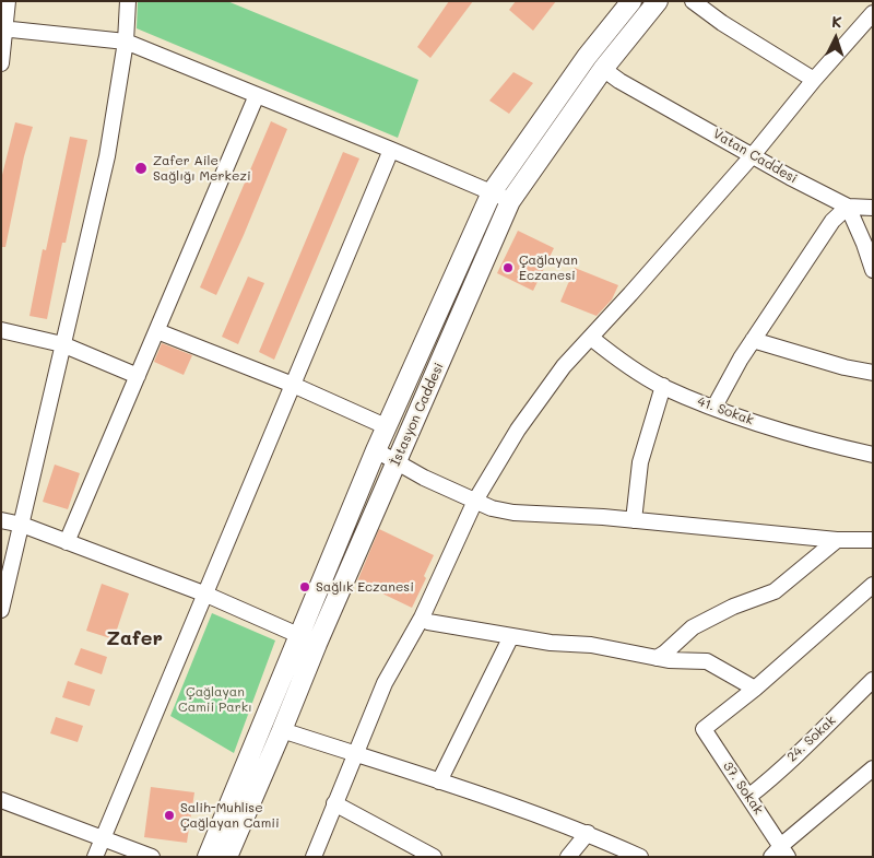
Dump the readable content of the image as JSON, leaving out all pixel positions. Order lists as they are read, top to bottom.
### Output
{
  "streets": {
    "main road": ["İstasyon Caddesi"],
    "street": [
      "Vatan Caddesi",
      "41. Sokak",
      "24. Sokak",
      "37. Sokak"
    ]
  },
  "crossings": [
    ["Vatan Caddesi", "İstasyon Caddesi"],
    ["24. Sokak", "37. Sokak"]
  ],
  "districts": ["Zafer"],
  "parks": ["Çağlayan Camii Parkı"],
  "places": [
    "Zafer Aile Sağlığı Merkezi",
    "Çağlayan Eczanesi",
    "Sağlık Eczanesi",
    "Salih-Muhlise Çağlayan Camii"
  ],
  "north": "top"
}
